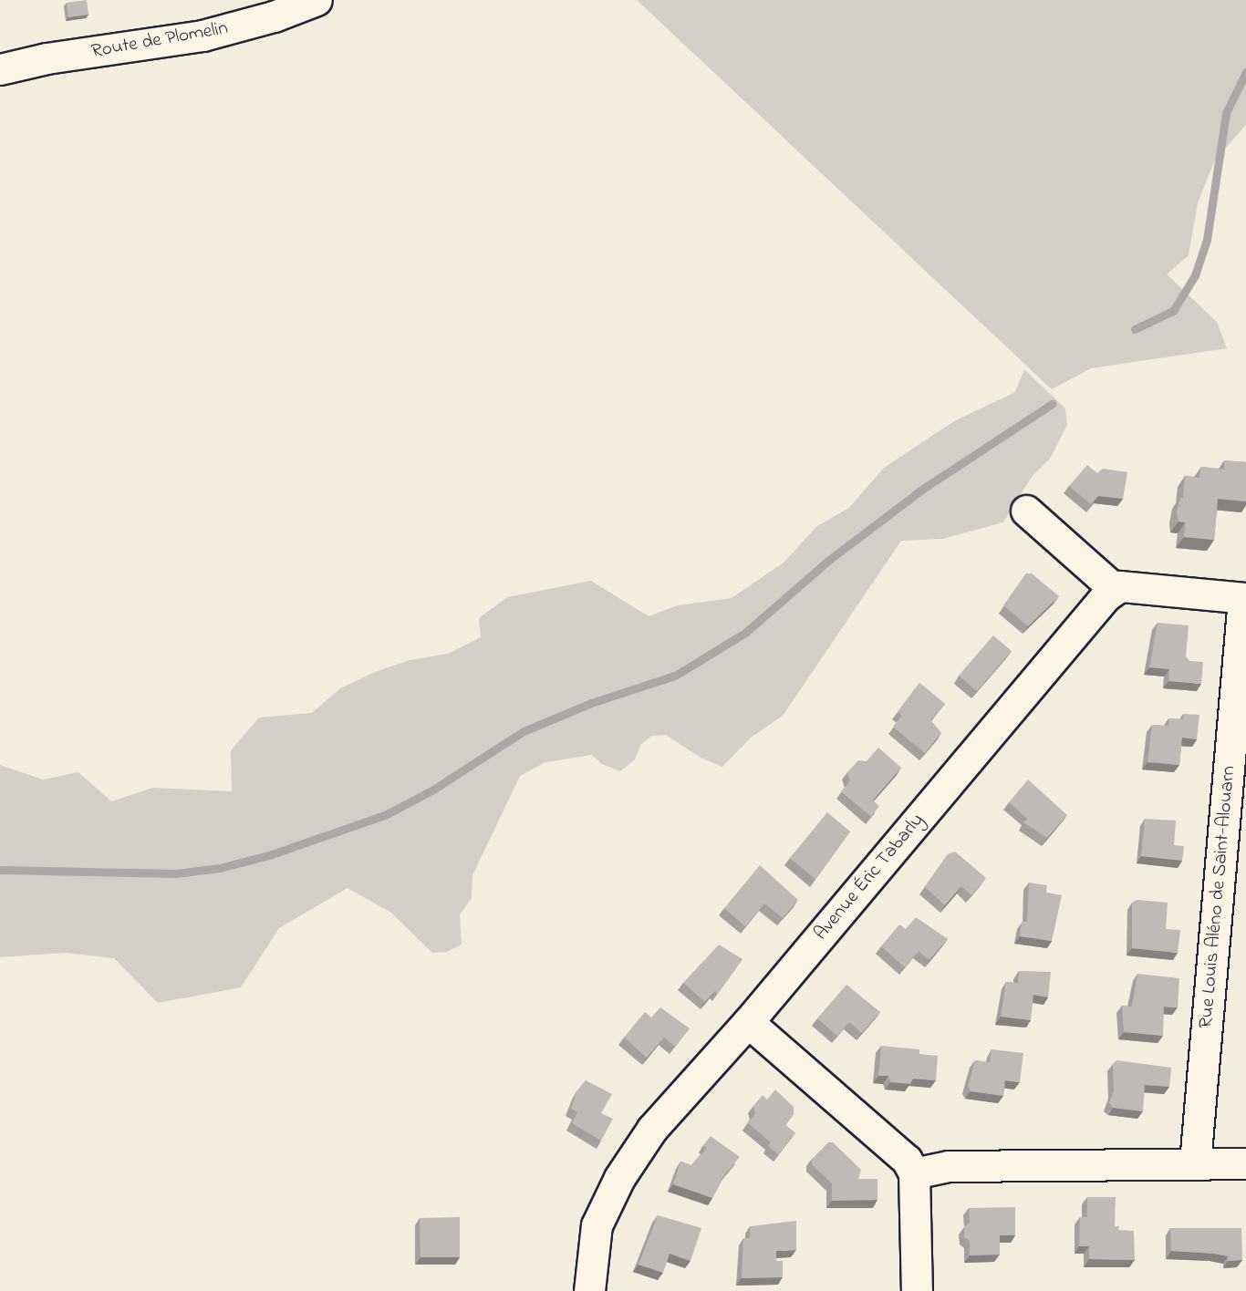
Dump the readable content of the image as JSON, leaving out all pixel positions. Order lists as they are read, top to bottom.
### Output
{
  "streets": {
    "street": ["Route de Plomelin", "Avenue Éric Tabarly", "Rue Louis Aléno de Saint-Alouarn"]
  }
}
